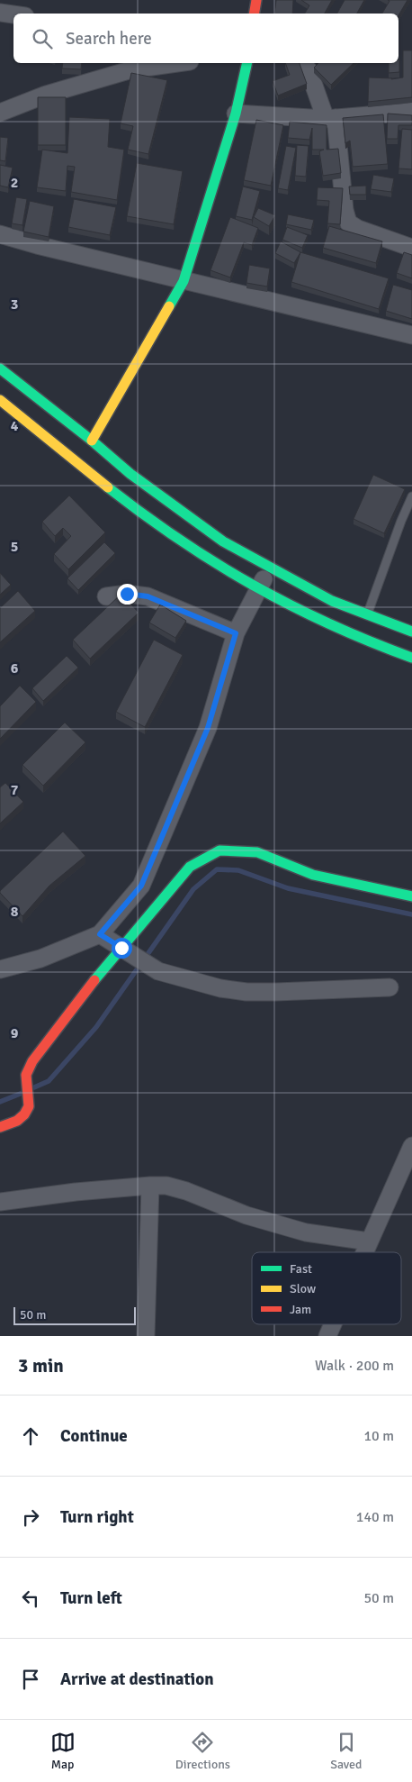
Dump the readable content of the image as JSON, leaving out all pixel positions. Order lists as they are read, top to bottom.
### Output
{
  "legend": ["Fast", "Slow", "Jam"],
  "scale_bar": "50 m",
  "page": {
    "search": "Search here",
    "scale": "50 m",
    "heading": ["3 min", "Walk · 200 m"],
    "list": [
      ["Continue", "10 m"],
      ["Turn right", "140 m"],
      ["Turn left", "50 m"],
      "Arrive at destination"
    ],
    "nav": ["Map", "Directions", "Saved"]
  },
  "grid": {
    "rows": [
      "2",
      "3",
      "4",
      "5",
      "6",
      "7",
      "8",
      "9"
    ]
  }
}
